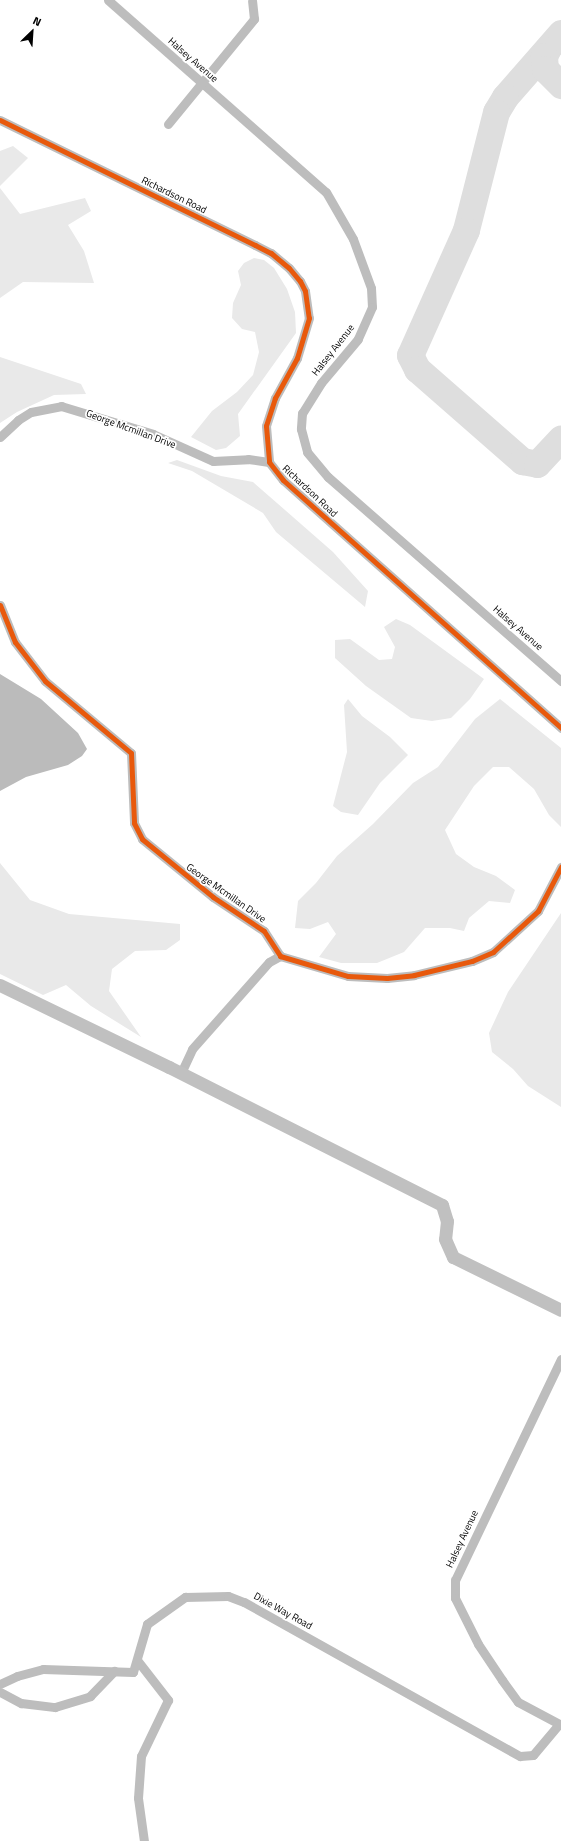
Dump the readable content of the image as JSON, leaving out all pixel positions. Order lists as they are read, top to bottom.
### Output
{
  "streets": {
    "street": [
      "Halsey Avenue",
      "Richardson Road",
      "George Mcmillan Drive",
      "Dixie Way Road"
    ]
  },
  "crossings": [
    ["Halsey Avenue", "Dixie Way Road"],
    ["Richardson Road", "George Mcmillan Drive"]
  ],
  "north": "top right"
}
